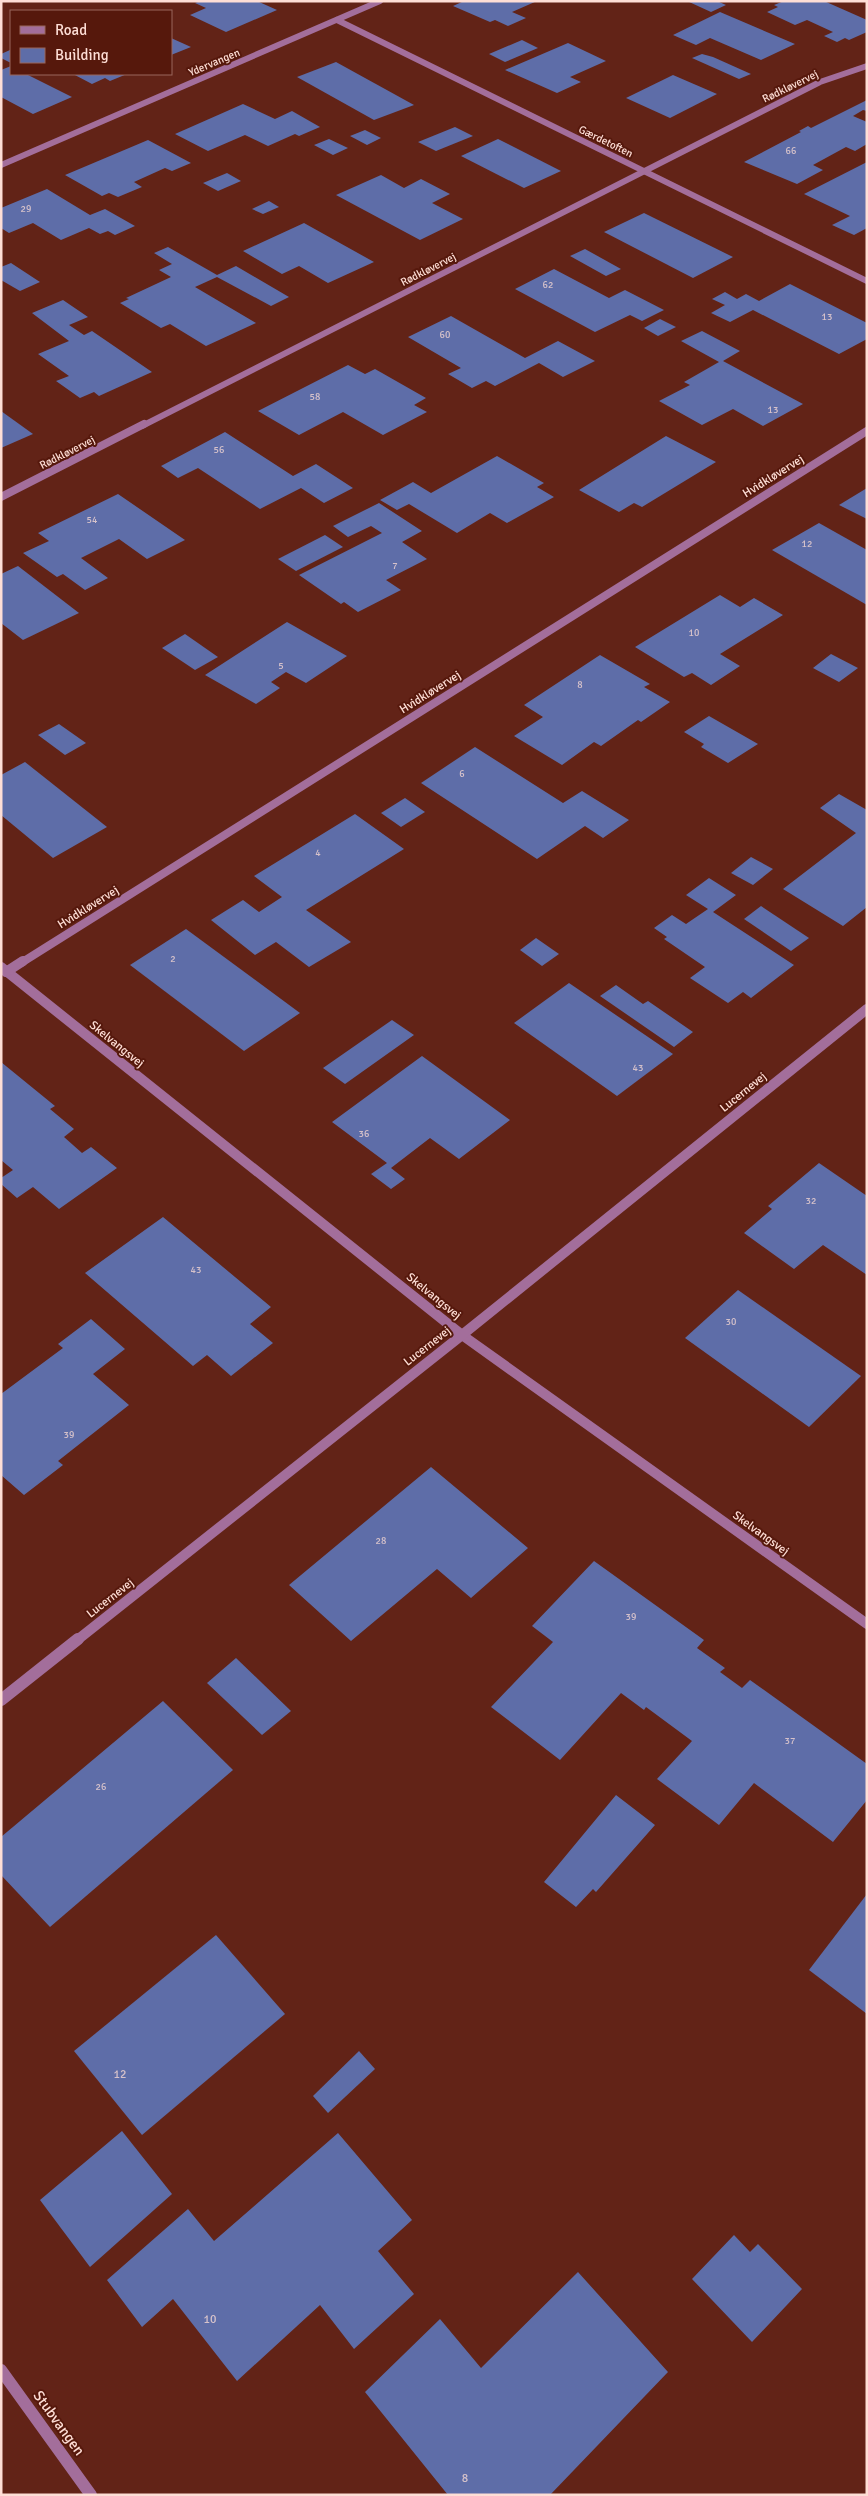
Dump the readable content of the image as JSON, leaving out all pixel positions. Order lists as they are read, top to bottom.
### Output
{
  "streets": {
    "street": [
      "Ydervangen",
      "Rødkløvervej",
      "Gærdetoften",
      "Hvidkløvervej",
      "Skelvangsvej",
      "Lucernevej",
      "Stubvangen"
    ]
  },
  "crossings": [
    ["Ydervangen", "Gærdetoften"],
    ["Rødkløvervej", "Gærdetoften"],
    ["Hvidkløvervej", "Skelvangsvej"],
    ["Skelvangsvej", "Lucernevej"]
  ],
  "house_numbers": [
    "66",
    "29",
    "62",
    "13",
    "60",
    "58",
    "13",
    "56",
    "54",
    "12",
    "7",
    "10",
    "5",
    "8",
    "6",
    "4",
    "2",
    "43",
    "36",
    "32",
    "43",
    "30",
    "39",
    "28",
    "39",
    "37",
    "26",
    "12",
    "10",
    "8"
  ],
  "legend": ["Road", "Building"]
}
